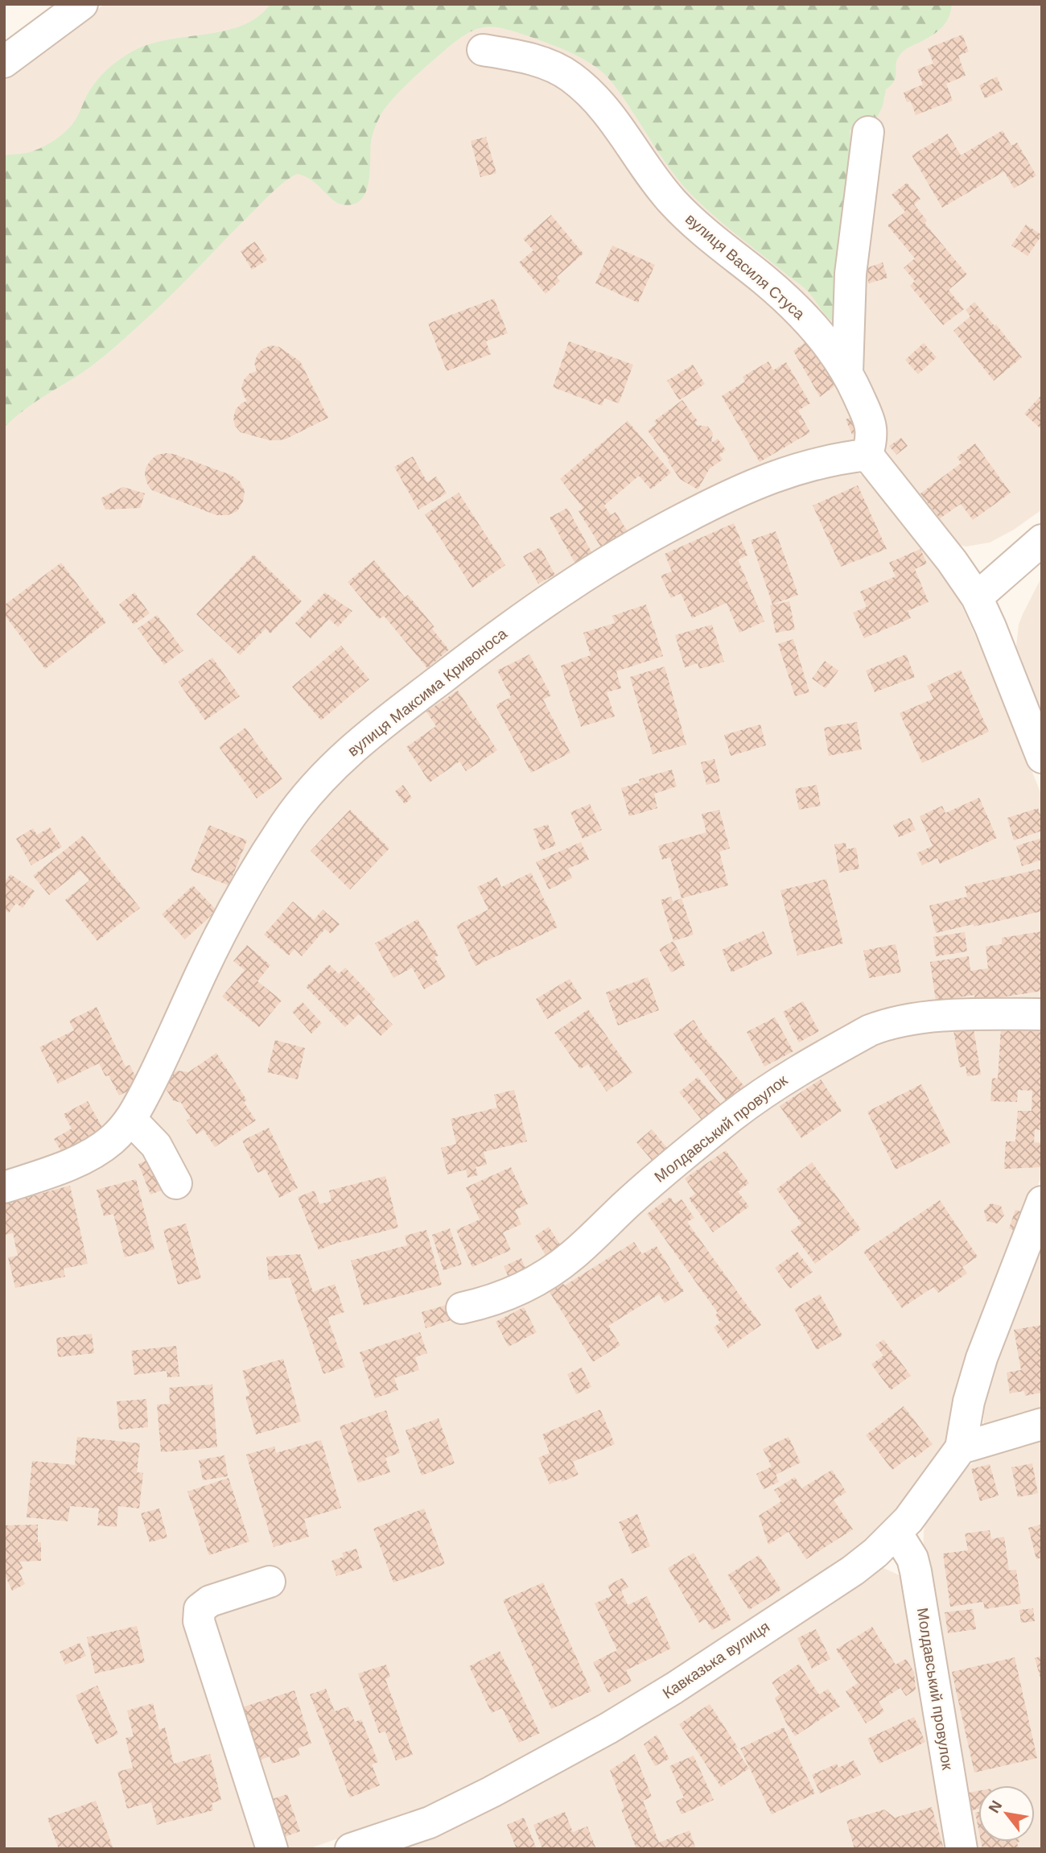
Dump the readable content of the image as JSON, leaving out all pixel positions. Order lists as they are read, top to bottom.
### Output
{
  "streets": {
    "street": [
      "вулиця Василя Стуса",
      "вулиця Максима Кривоноса",
      "Молдавський провулок",
      "Кавказька вулиця"
    ]
  },
  "crossings": [
    ["вулиця Василя Стуса", "вулиця Максима Кривоноса"],
    ["Молдавський провулок", "Кавказька вулиця"]
  ],
  "north": "top left"
}
